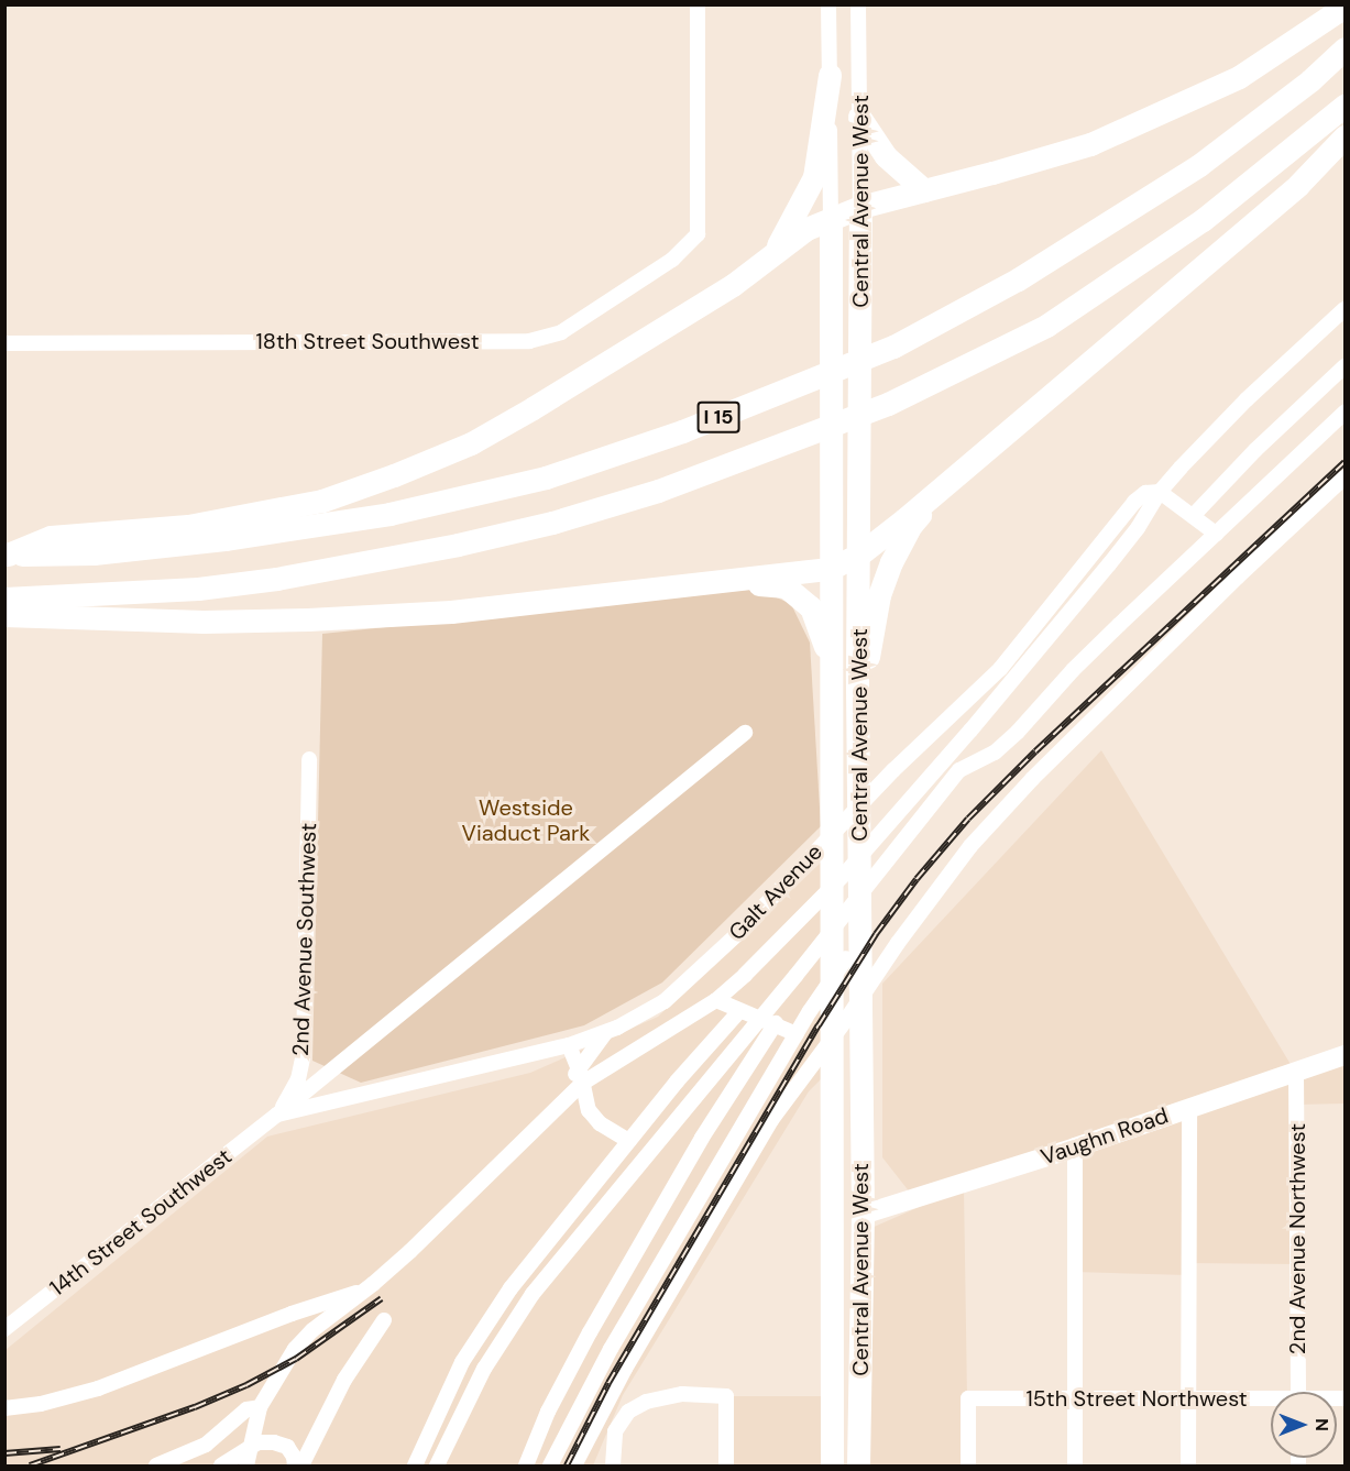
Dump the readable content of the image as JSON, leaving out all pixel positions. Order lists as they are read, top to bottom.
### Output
{
  "streets": {
    "highway": ["Central Avenue West", "I 15"],
    "main road": ["Vaughn Road"],
    "street": [
      "18th Street Southwest",
      "Galt Avenue",
      "2nd Avenue Southwest",
      "14th Street Southwest",
      "2nd Avenue Northwest",
      "15th Street Northwest"
    ]
  },
  "crossings": [
    ["Central Avenue West", "Vaughn Road"],
    ["Galt Avenue", "2nd Avenue Southwest"],
    ["Galt Avenue", "14th Street Southwest"],
    ["2nd Avenue Southwest", "14th Street Southwest"],
    ["Vaughn Road", "2nd Avenue Northwest"]
  ],
  "parks": ["Westside Viaduct Park"],
  "north": "right"
}
